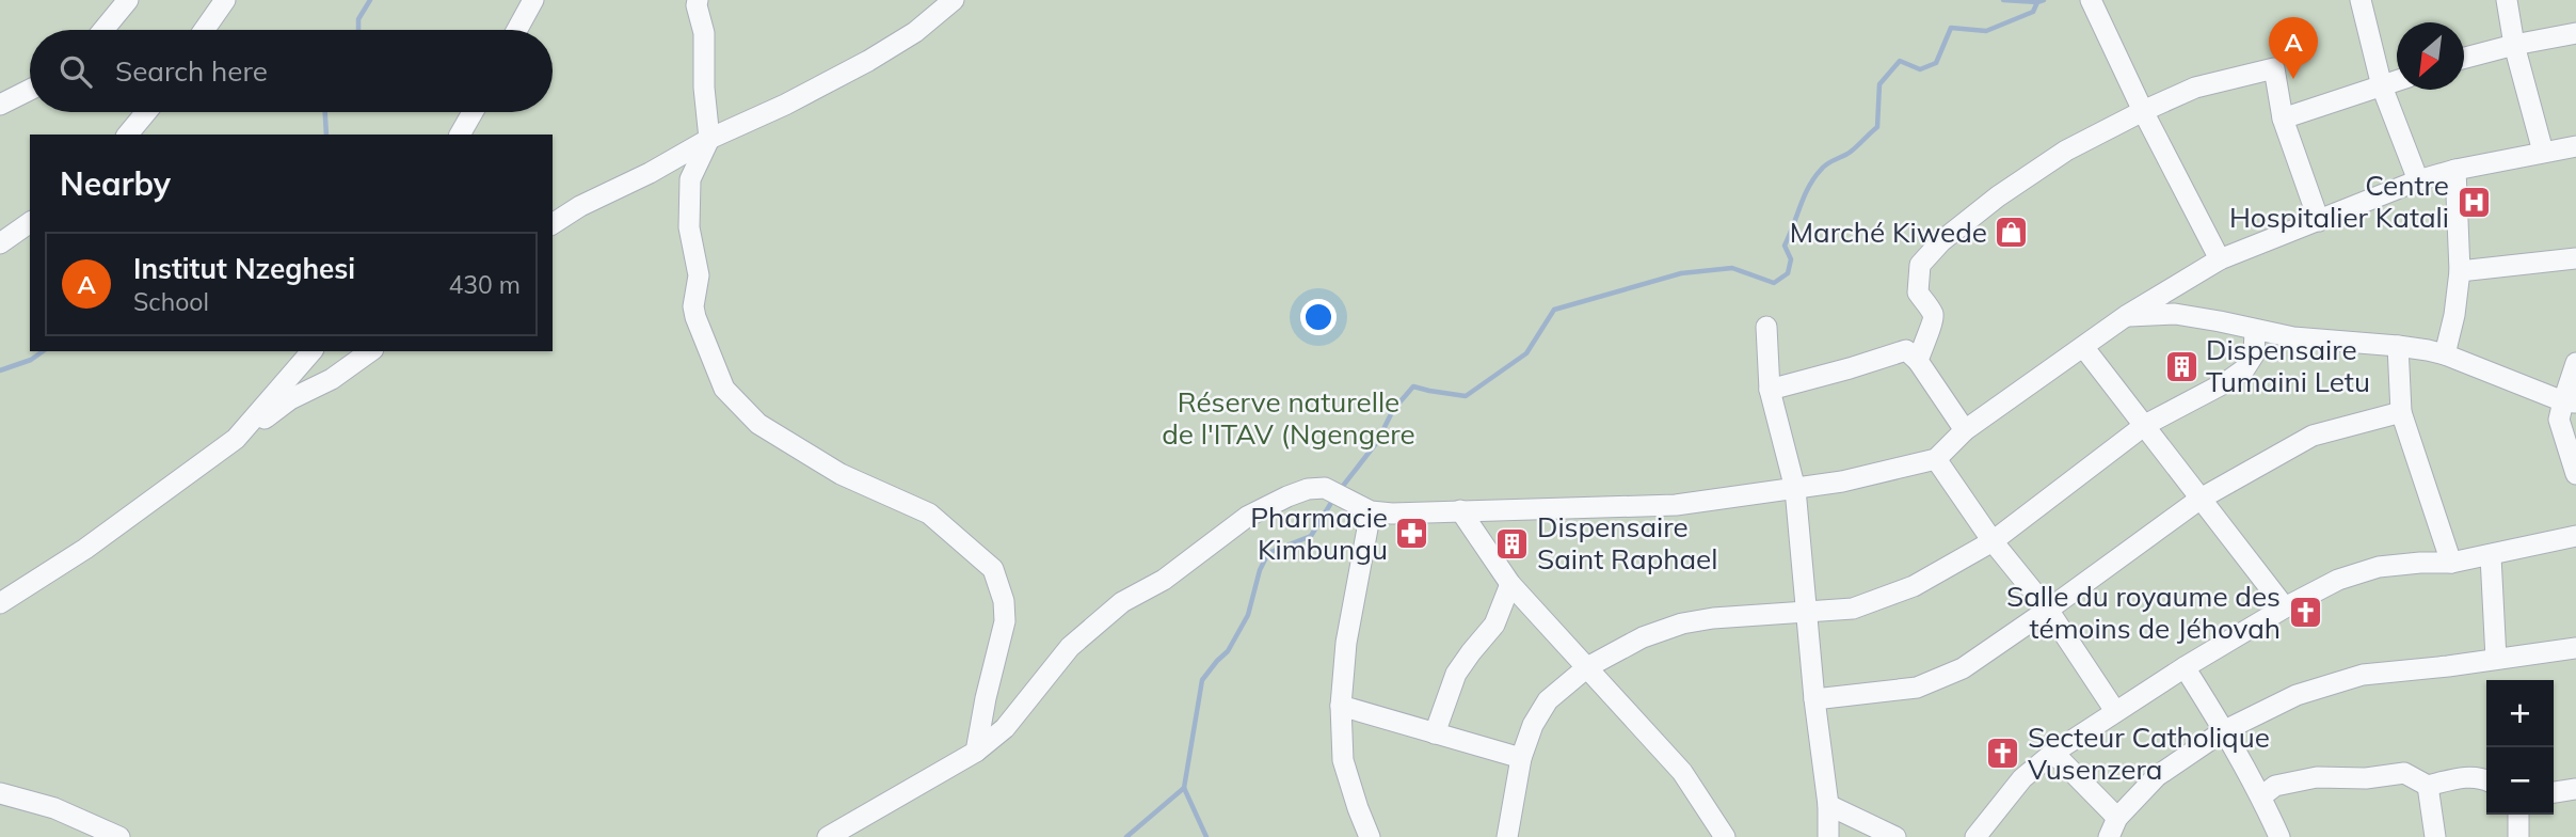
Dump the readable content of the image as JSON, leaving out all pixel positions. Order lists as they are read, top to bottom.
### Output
{
  "parks": ["Réserve naturelle de l'ITAV (Ngengere"],
  "places": {
    "hospital": ["Centre Hospitalier Katali"],
    "shop": ["Marché Kiwede"],
    "building": ["Dispensaire Tumaini Letu", "Dispensaire Saint Raphael"],
    "pharmacy": ["Pharmacie Kimbungu"],
    "church": ["Salle du royaume des témoins de Jéhovah", "Secteur Catholique Vusenzera"]
  },
  "north": "bottom left",
  "page": {
    "pins": "A",
    "search": "Search here",
    "heading": "Nearby",
    "list": [
      {
        "mark": "A",
        "name": "Institut Nzeghesi",
        "note": "School",
        "value": "430 m"
      }
    ],
    "map_buttons": ["+", "−"]
  }
}
